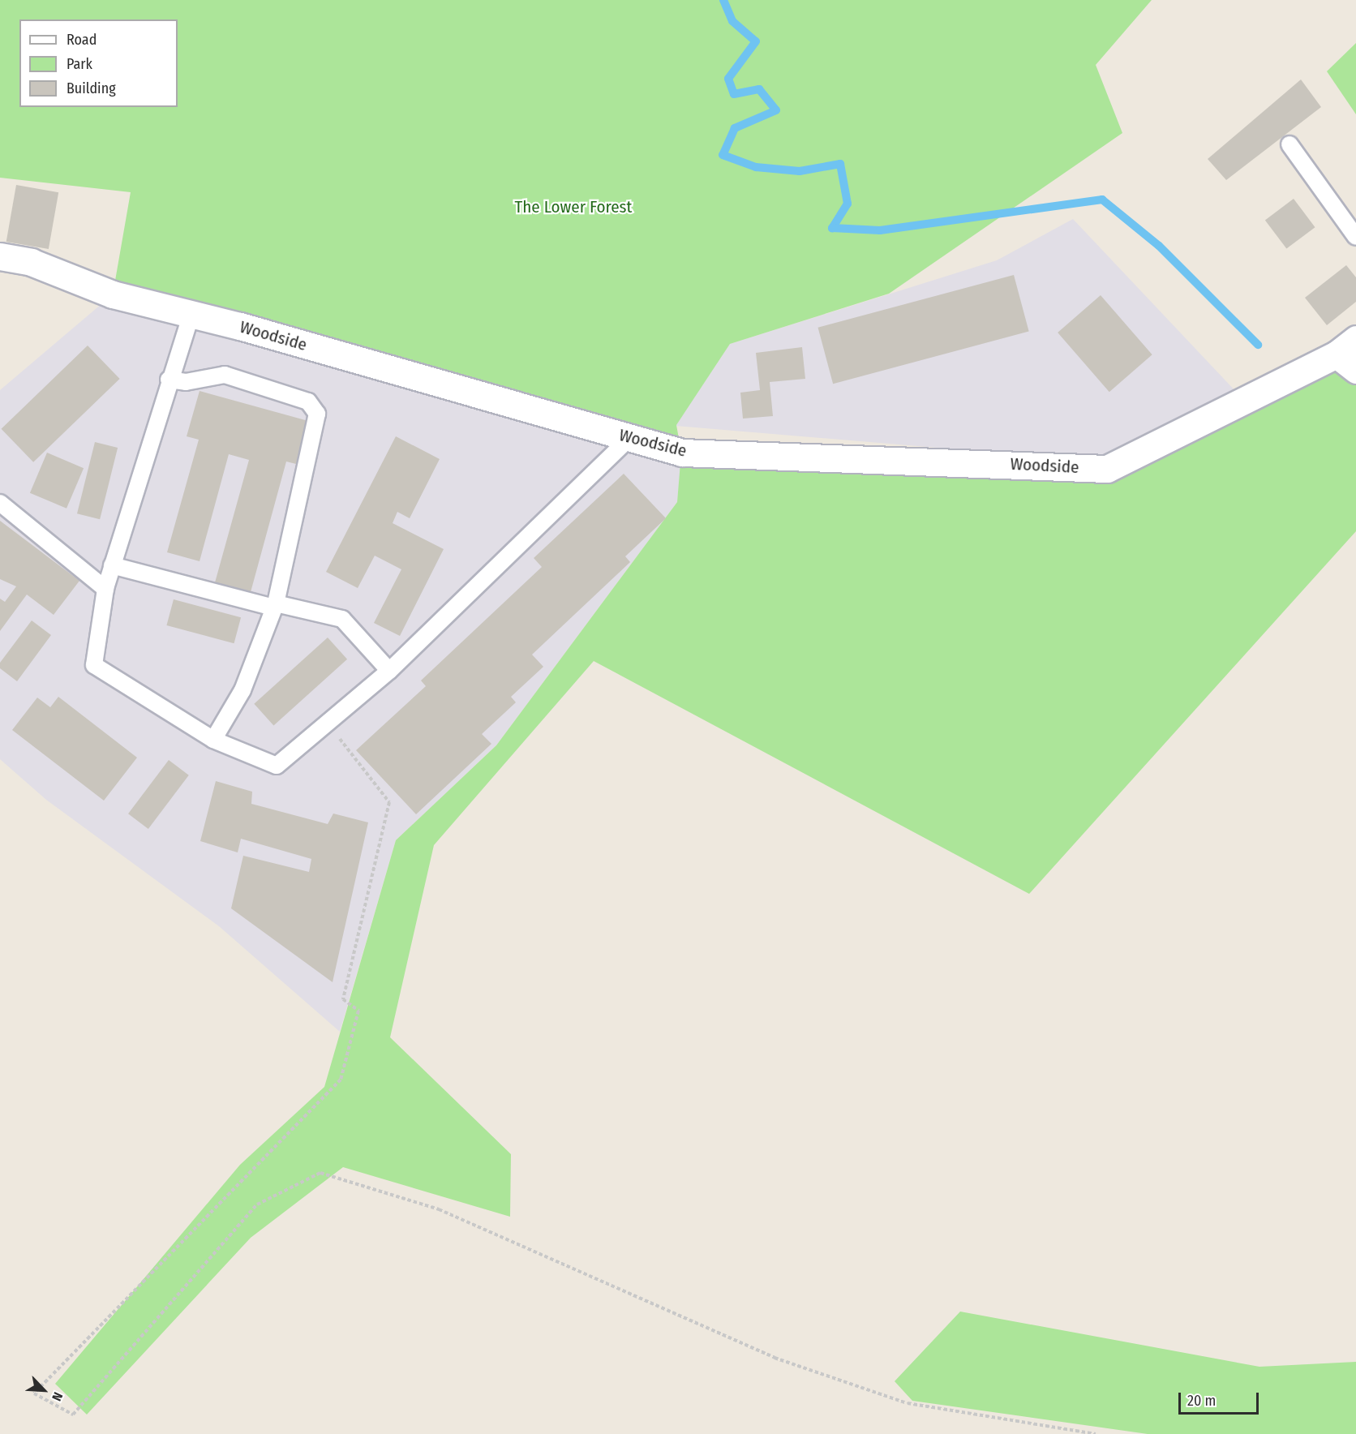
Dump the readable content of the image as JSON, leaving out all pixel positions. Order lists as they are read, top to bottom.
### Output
{
  "streets": {
    "street": ["Woodside"]
  },
  "parks": ["The Lower Forest"],
  "legend": ["Road", "Park", "Building"],
  "scale_bar": "20 m",
  "north": "bottom right"
}
